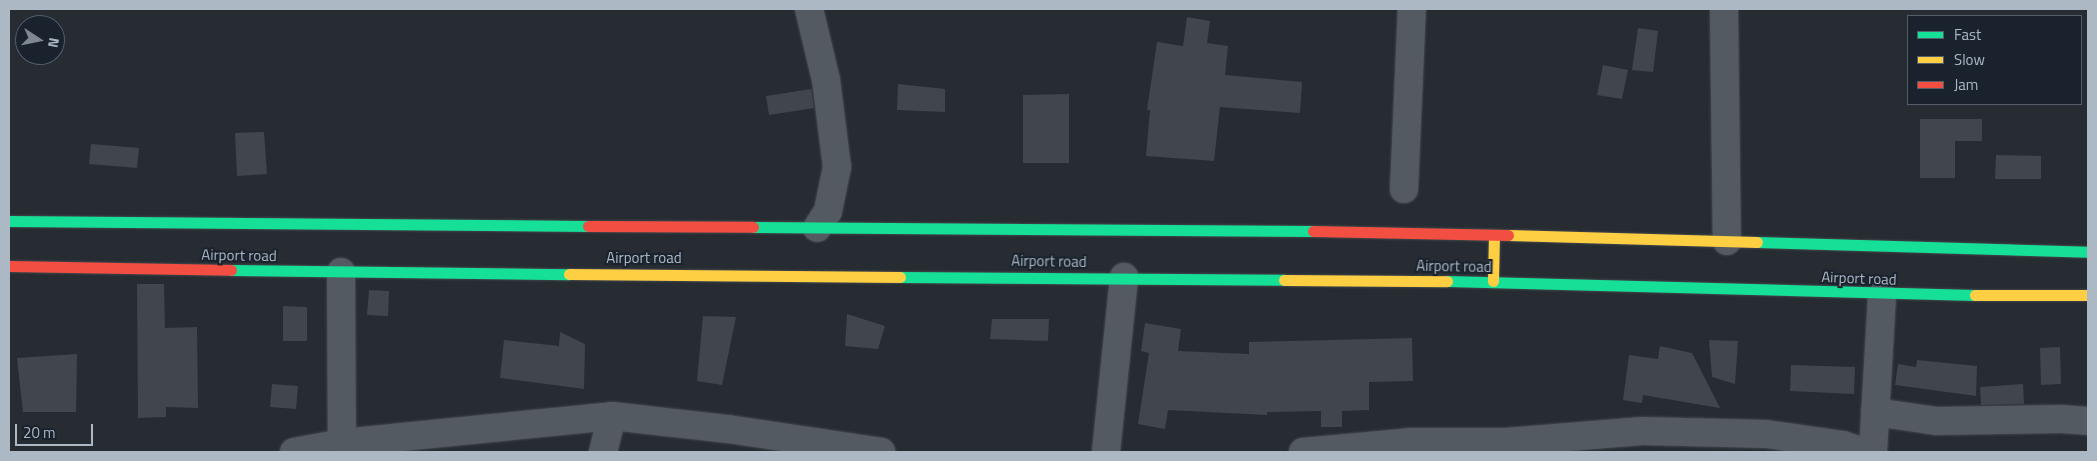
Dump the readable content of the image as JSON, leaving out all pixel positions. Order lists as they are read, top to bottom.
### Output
{
  "streets": {
    "main road": ["Airport road"]
  },
  "legend": ["Fast", "Slow", "Jam"],
  "scale_bar": "20 m",
  "north": "right"
}
